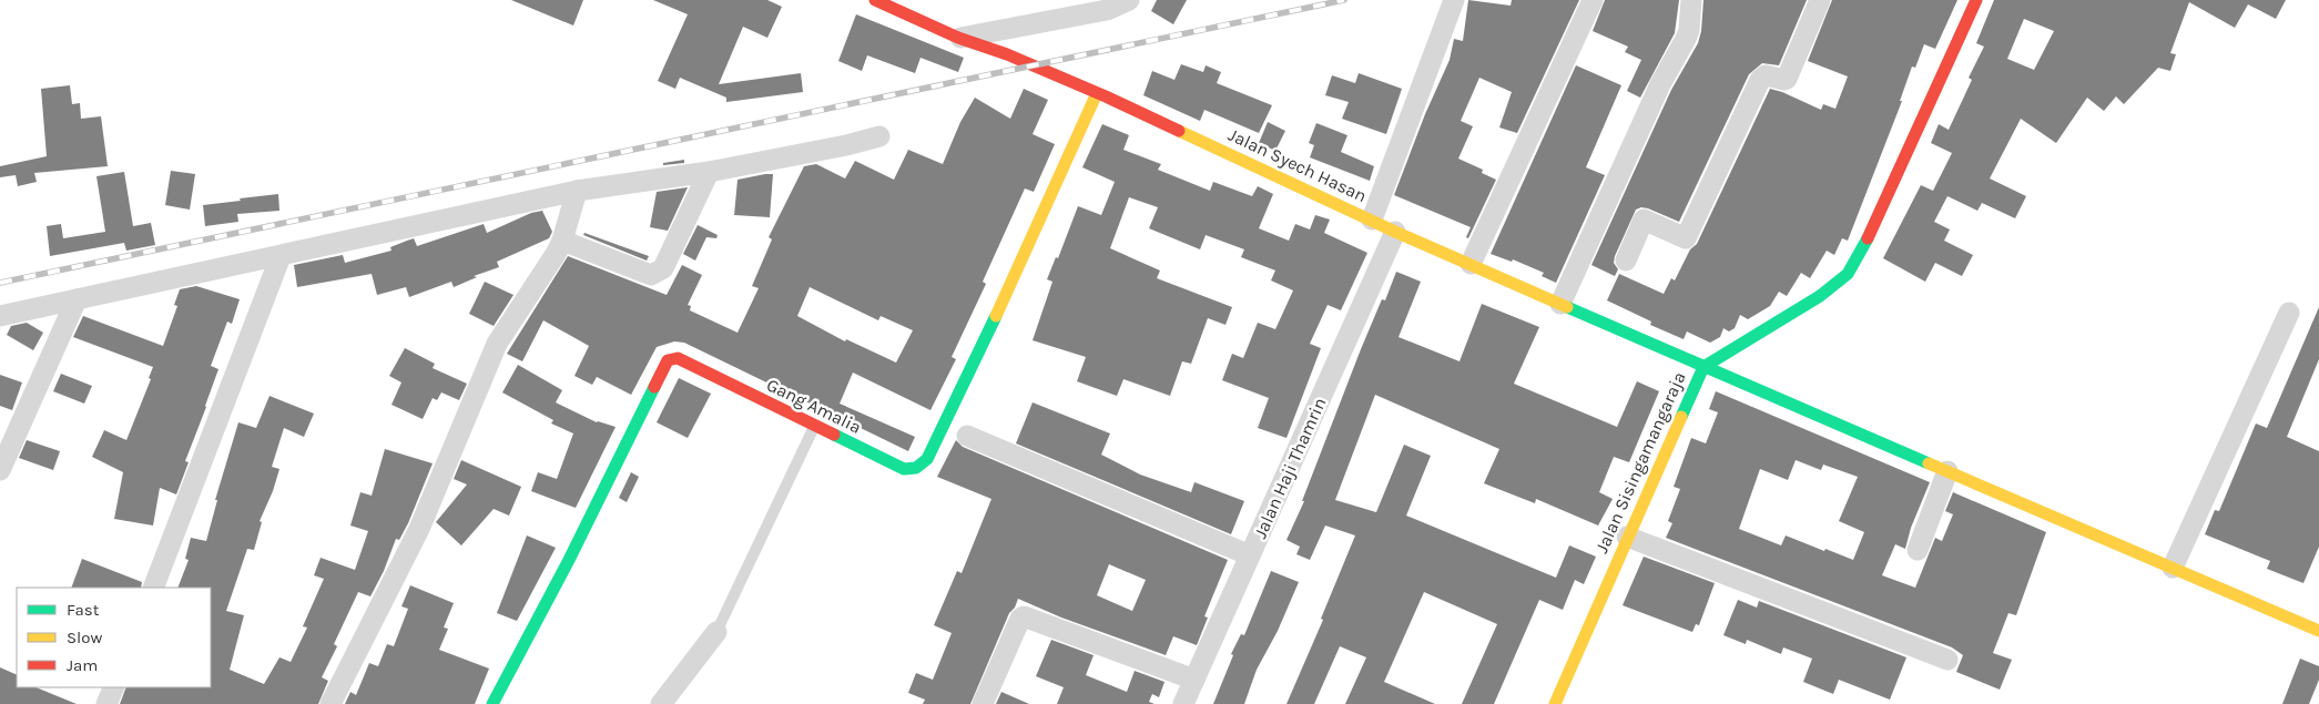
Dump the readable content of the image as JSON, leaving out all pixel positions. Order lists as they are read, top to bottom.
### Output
{
  "streets": {
    "street": [
      "Jalan Syech Hasan",
      "Gang Amalia",
      "Jalan Sisingamangaraja",
      "Jalan Haji Thamrin"
    ]
  },
  "crossings": [
    ["Jalan Syech Hasan", "Gang Amalia"],
    ["Jalan Syech Hasan", "Jalan Sisingamangaraja"],
    ["Jalan Syech Hasan", "Jalan Haji Thamrin"]
  ],
  "legend": ["Fast", "Slow", "Jam"]
}
